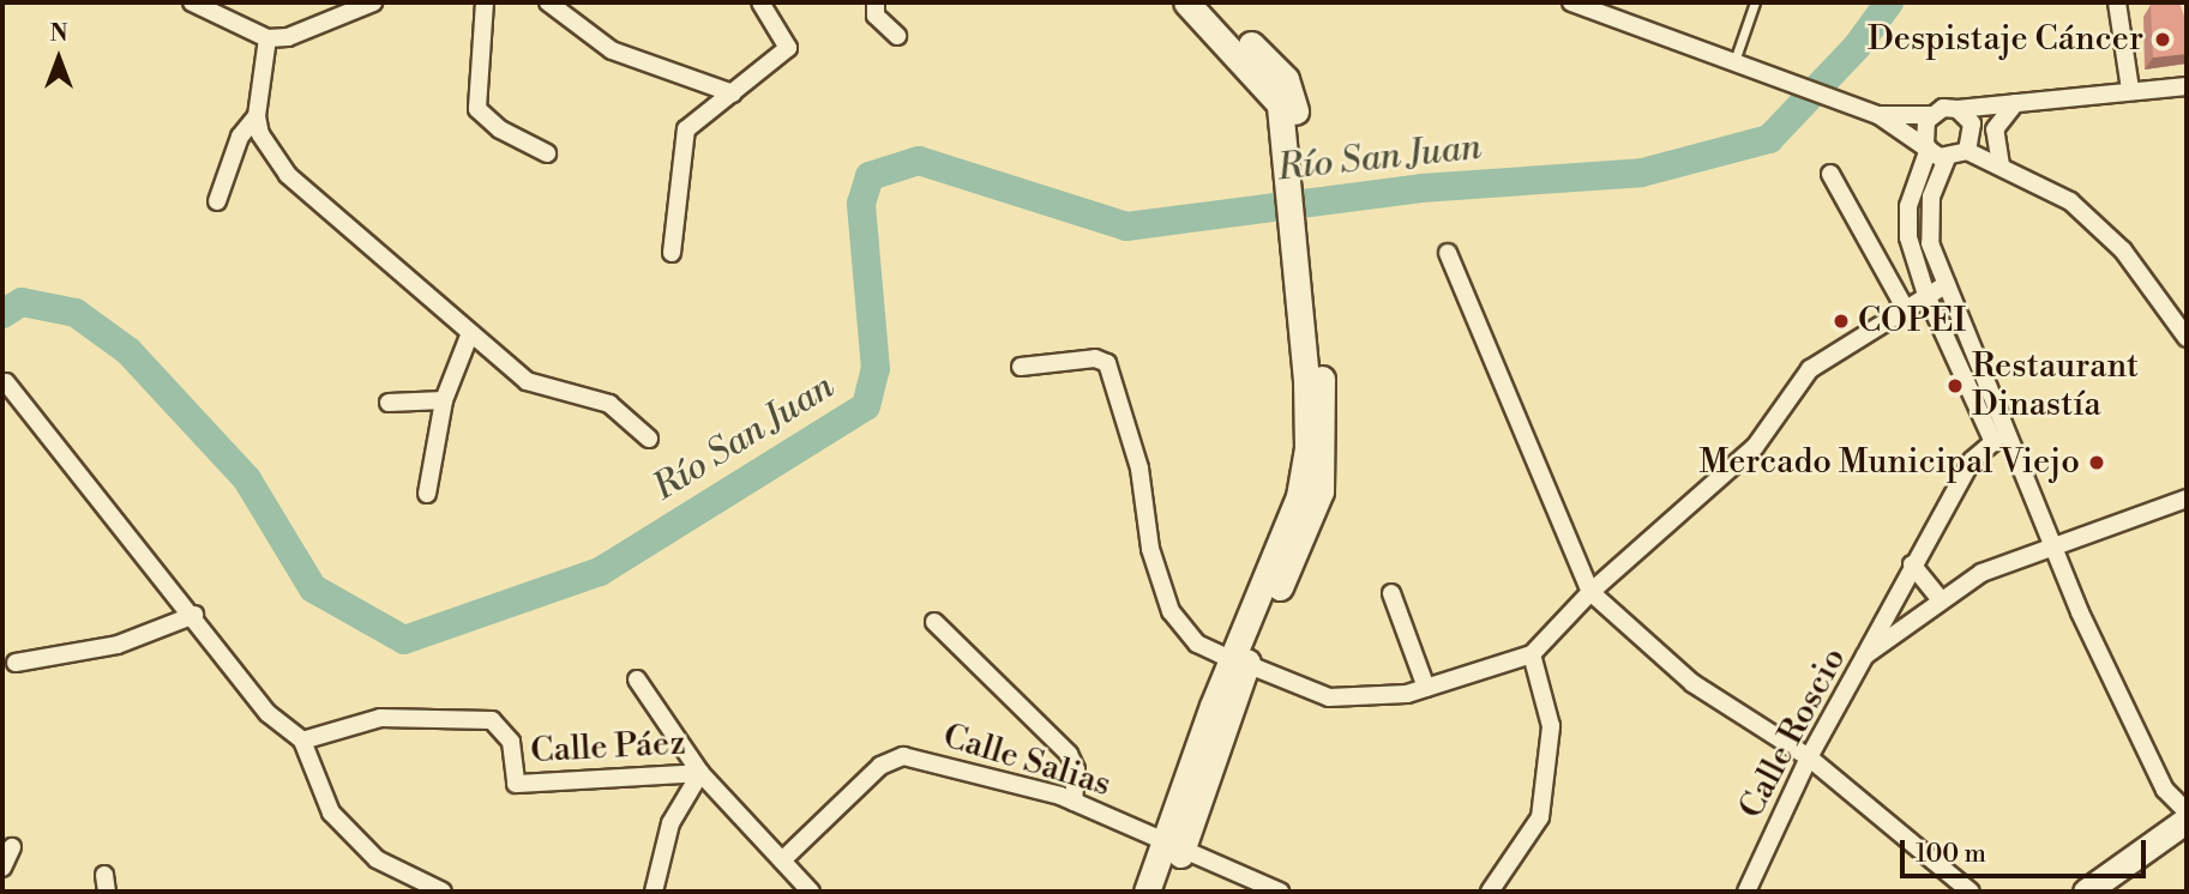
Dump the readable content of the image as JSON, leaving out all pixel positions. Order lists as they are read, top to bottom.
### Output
{
  "streets": {
    "street": ["Calle Roscio", "Calle Páez", "Calle Salias"]
  },
  "crossings": [
    ["Calle Páez", "Calle Salias"]
  ],
  "water": ["Río San Juan"],
  "places": [
    "Despistaje Cáncer",
    "COPEI",
    "Restaurant Dinastía",
    "Mercado Municipal Viejo"
  ],
  "scale_bar": "100 m",
  "north": "top"
}
